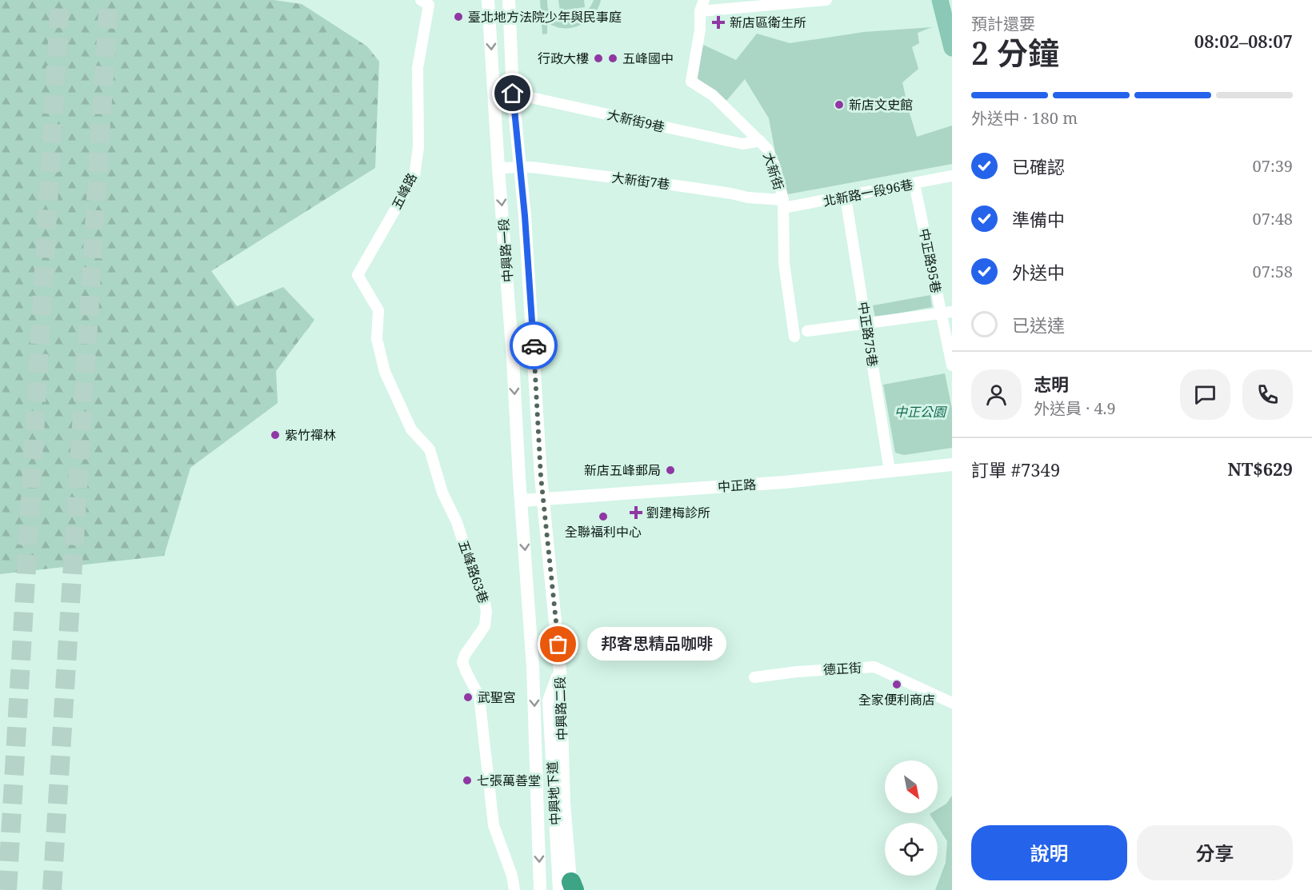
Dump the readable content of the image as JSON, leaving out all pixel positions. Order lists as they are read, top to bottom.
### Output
{
  "streets": {
    "street": [
      "大新街9巷",
      "大新街",
      "大新街7巷",
      "五峰路",
      "北新路一段96巷",
      "中興路一段",
      "中正路95巷",
      "中正路75巷",
      "中正路",
      "五峰路63巷",
      "德正街",
      "中興路二段",
      "中興地下道"
    ]
  },
  "crossings": [
    ["大新街9巷", "大新街"],
    ["大新街9巷", "中興路一段"],
    ["大新街", "大新街7巷"],
    ["大新街", "北新路一段96巷"],
    ["大新街7巷", "北新路一段96巷"],
    ["大新街7巷", "中興路一段"],
    ["五峰路", "五峰路63巷"],
    ["北新路一段96巷", "中正路95巷"],
    ["北新路一段96巷", "中正路75巷"],
    ["中興路一段", "中正路"],
    ["中興路一段", "中興路二段"],
    ["中正路75巷", "中正路"],
    ["中正路", "中興路二段"],
    ["中興路二段", "中興地下道"]
  ],
  "parks": ["中正公園"],
  "places": {
    "other": [
      "臺北地方法院少年與民事庭",
      "行政大樓",
      "五峰國中",
      "新店文史館",
      "紫竹禪林",
      "新店五峰郵局",
      "全聯福利中心",
      "邦客思精品咖啡",
      "全家便利商店",
      "武聖宮",
      "七張萬善堂"
    ],
    "health": ["新店區衛生所", "劉建梅診所"]
  },
  "north": "bottom right",
  "page": {
    "heading": ["2 分鐘", "預計還要", "08:02–08:07"],
    "panel": [
      "志明",
      "外送員 · 4.9",
      "訂單 #7349",
      "NT$629"
    ],
    "bar": "外送中 · 180 m",
    "list": [
      ["已確認", "07:39"],
      ["準備中", "07:48"],
      ["外送中", "07:58"],
      "已送達"
    ],
    "bubble": "邦客思精品咖啡",
    "buttons": ["說明", "分享"]
  }
}
